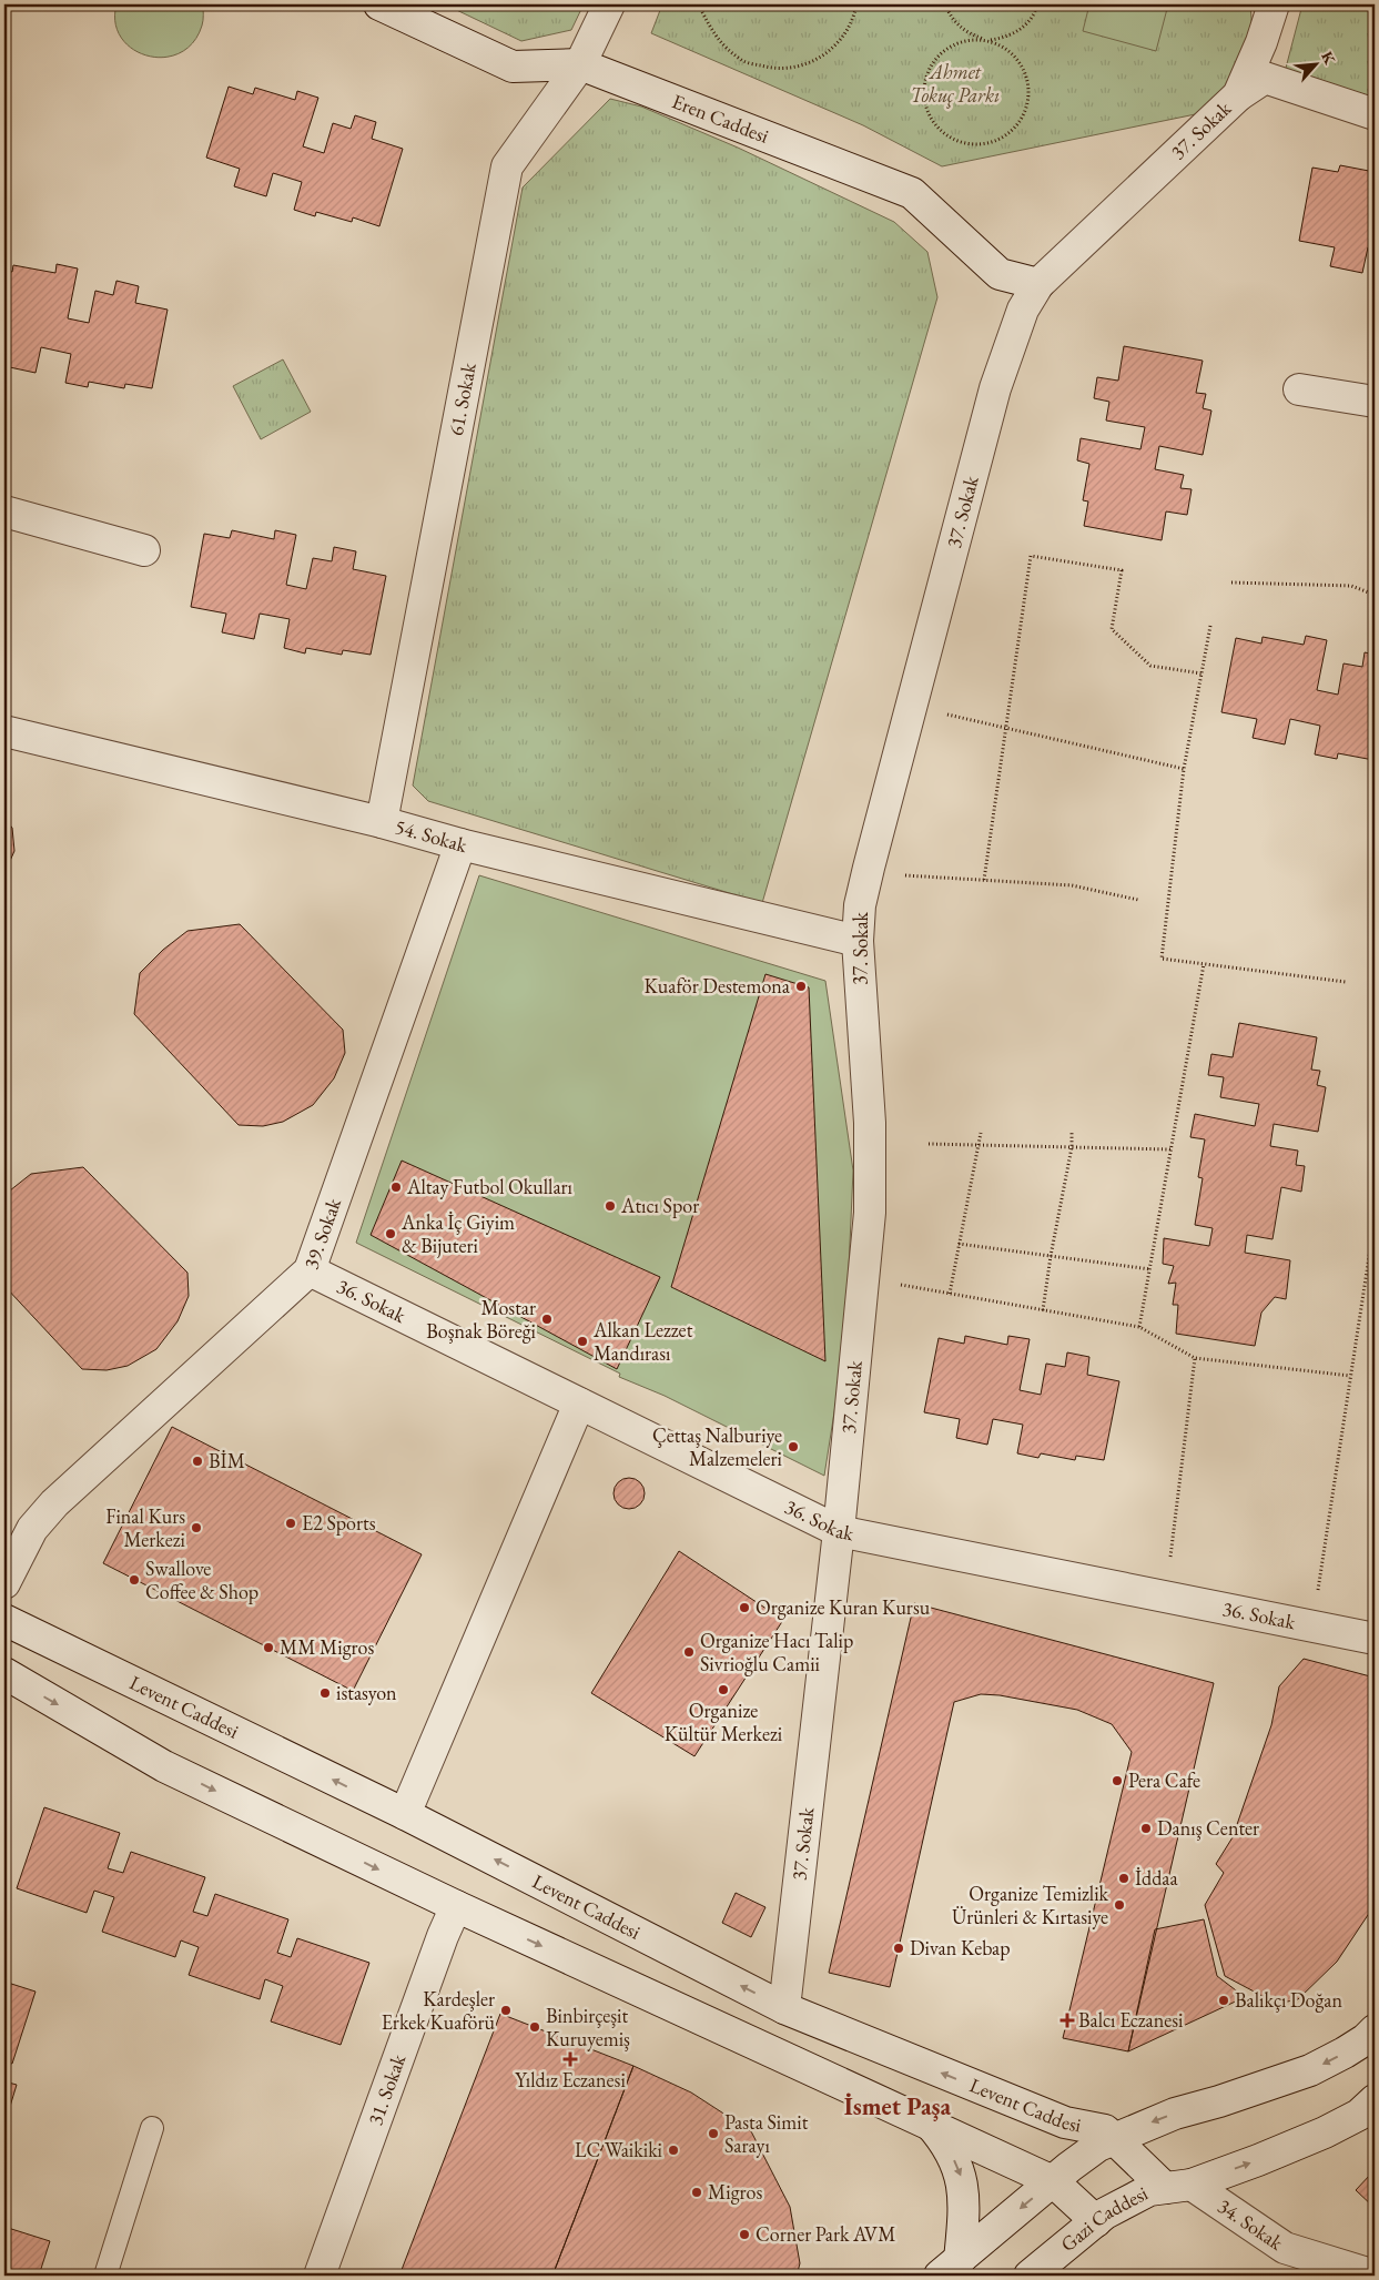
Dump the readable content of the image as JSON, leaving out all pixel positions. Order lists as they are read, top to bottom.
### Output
{
  "streets": {
    "street": [
      "Eren Caddesi",
      "37. Sokak",
      "61. Sokak",
      "54. Sokak",
      "39. Sokak",
      "36. Sokak",
      "Levent Caddesi",
      "31. Sokak",
      "Gazi Caddesi",
      "34. Sokak"
    ]
  },
  "crossings": [
    ["Eren Caddesi", "37. Sokak"],
    ["Eren Caddesi", "61. Sokak"],
    ["37. Sokak", "54. Sokak"],
    ["37. Sokak", "36. Sokak"],
    ["37. Sokak", "Levent Caddesi"],
    ["61. Sokak", "54. Sokak"],
    ["54. Sokak", "39. Sokak"],
    ["39. Sokak", "36. Sokak"],
    ["Levent Caddesi", "Gazi Caddesi"],
    ["Levent Caddesi", "34. Sokak"],
    ["Gazi Caddesi", "34. Sokak"]
  ],
  "districts": ["İsmet Paşa"],
  "parks": ["Ahmet Tokuç Parkı"],
  "places": {
    "other": [
      "Kuaför Destemona",
      "Altay Futbol Okulları",
      "Atıcı Spor",
      "Anka İç Giyim & Bijuteri",
      "Mostar Boşnak Böreği",
      "Alkan Lezzet Mandırası",
      "Çettaş Nalburiye Malzemeleri",
      "BİM",
      "E2 Sports",
      "Final Kurs Merkezi",
      "Swallove Coffee & Shop",
      "Organize Kuran Kursu",
      "MM Migros",
      "Organize Hacı Talip Sivrioğlu Camii",
      "Organize Kültür Merkezi",
      "istasyon",
      "Pera Cafe",
      "Danış Center",
      "İddaa",
      "Organize Temizlik Ürünleri & Kırtasiye",
      "Divan Kebap",
      "Balıkçı Doğan",
      "Kardeşler Erkek Kuaförü",
      "Binbirçeşit Kuruyemiş",
      "Pasta Simit Sarayı",
      "LC Waikiki",
      "Migros",
      "Corner Park AVM"
    ],
    "health": ["Balcı Eczanesi", "Yıldız Eczanesi"]
  },
  "north": "top right"
}
